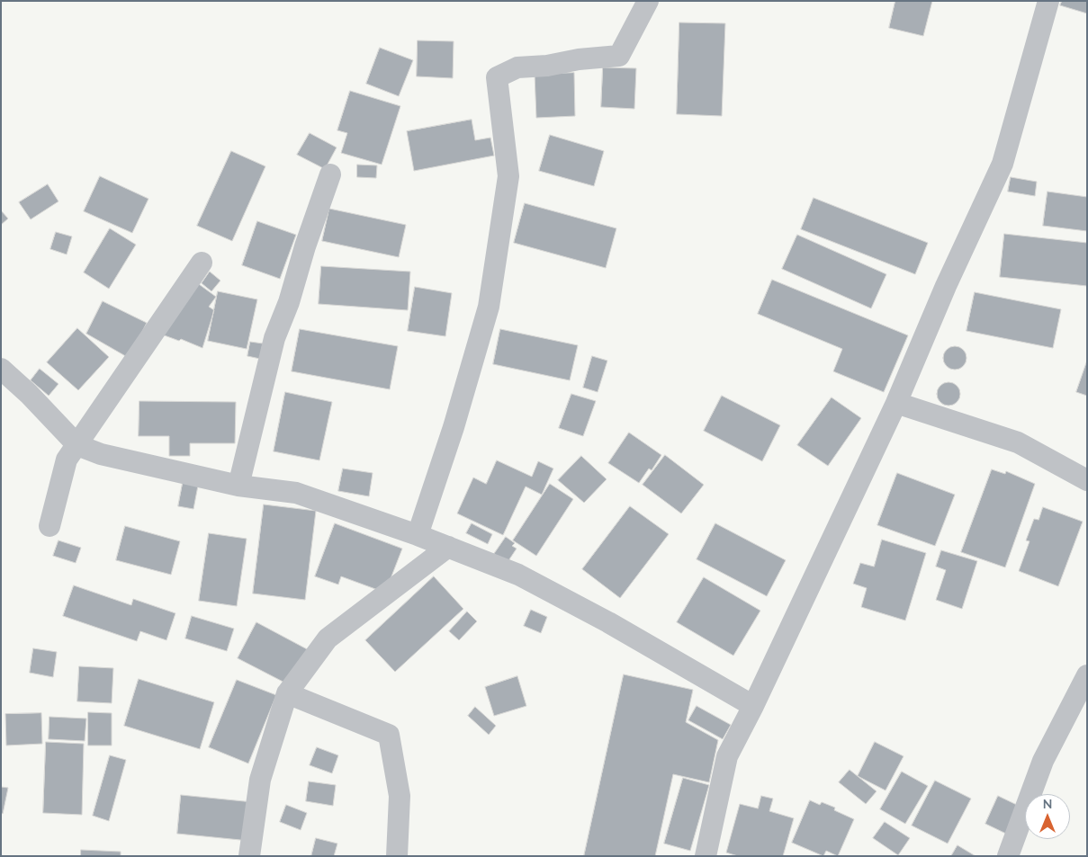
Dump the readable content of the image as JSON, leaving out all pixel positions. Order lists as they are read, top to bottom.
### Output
{
  "north": "top"
}
